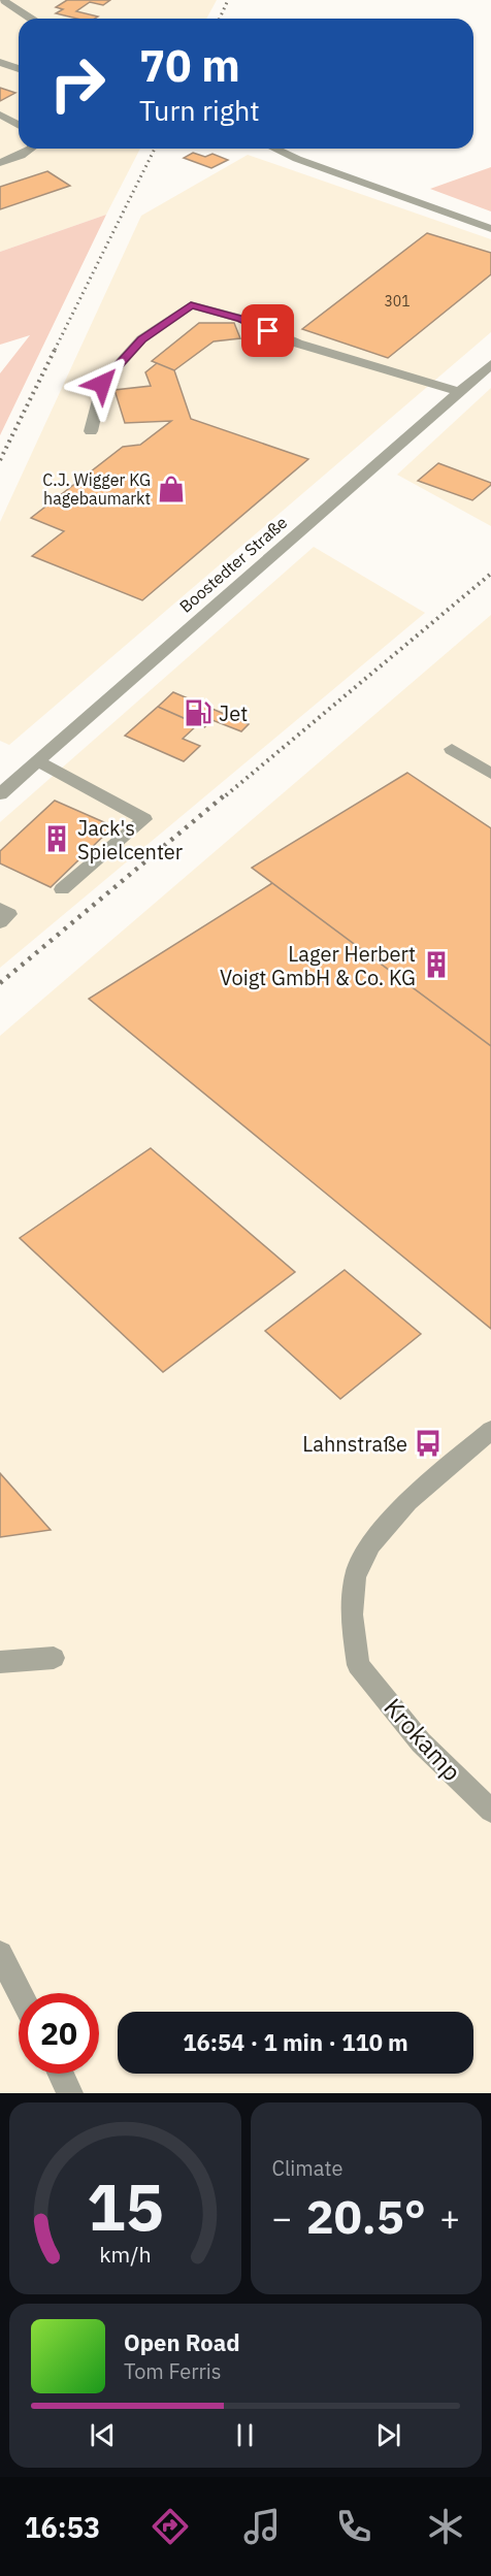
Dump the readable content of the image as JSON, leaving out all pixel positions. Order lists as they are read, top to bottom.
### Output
{
  "streets": {
    "street": ["Boostedter Straße", "Krokamp"]
  },
  "places": {
    "shop": ["C.J. Wigger KG hagebaumarkt"],
    "fuel station": ["Jet"],
    "building": ["Jack's Spielcenter", "Lager Herbert Voigt GmbH & Co. KG"],
    "bus stop": ["Lahnstraße"]
  },
  "house_numbers": ["301"],
  "page": {
    "turn": ["70 m", "Turn right"],
    "limit": "20",
    "trip": "16:54 · 1 min · 110 m",
    "tile": "Climate",
    "heat": ["−", "20.5°", "+"],
    "song": ["Open Road", "Tom Ferris"],
    "tabs": "16:53",
    "gauge": ["15", "km/h"]
  }
}
